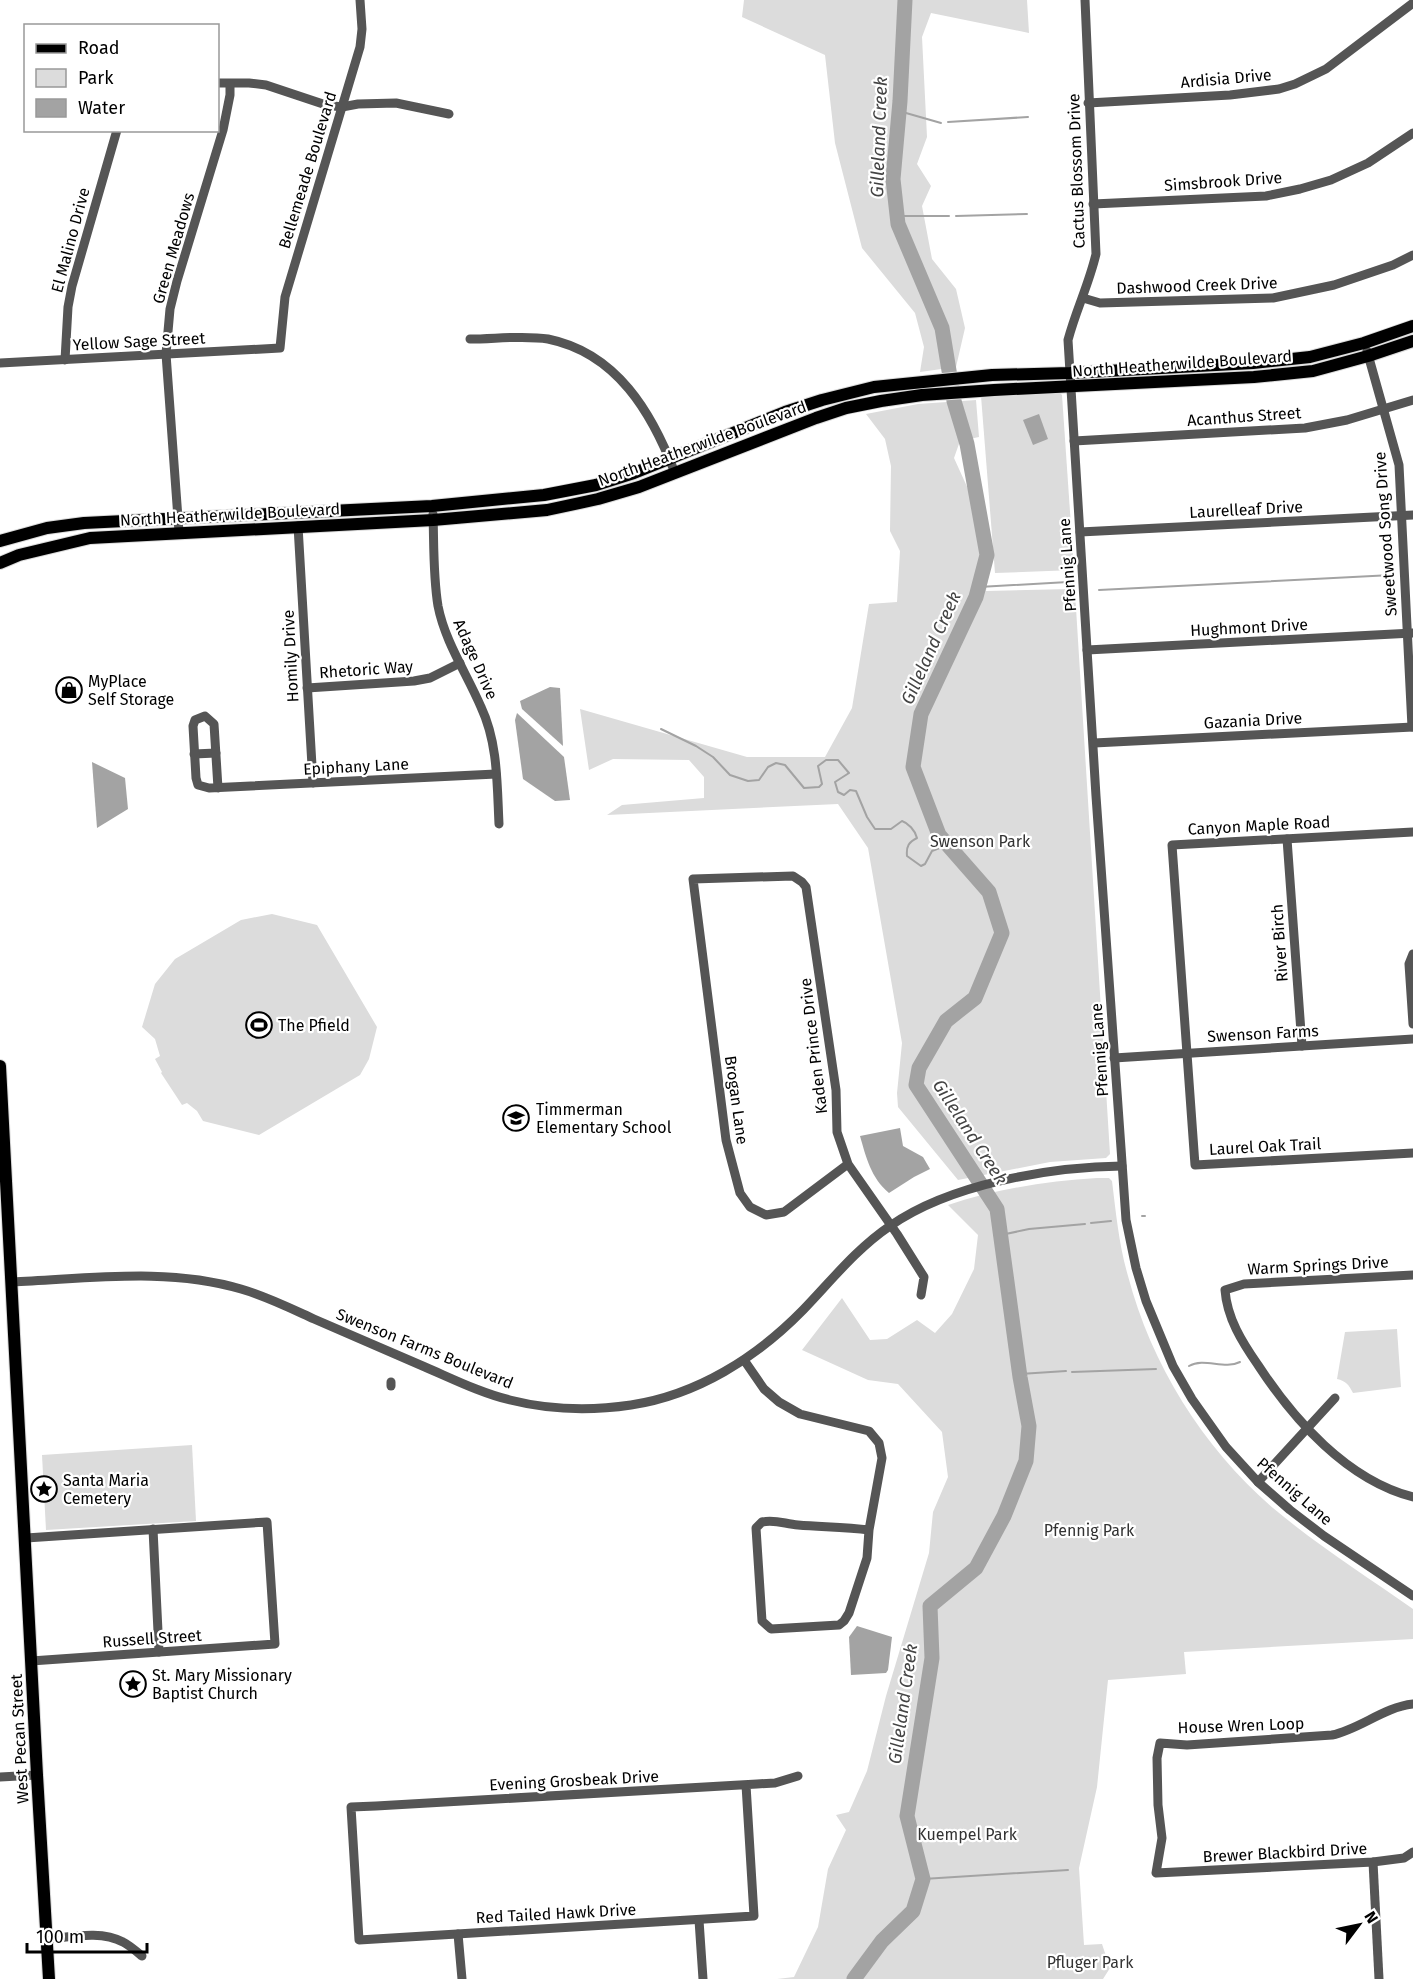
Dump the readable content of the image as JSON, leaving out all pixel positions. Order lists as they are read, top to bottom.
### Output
{
  "streets": {
    "main road": ["North Heatherwilde Boulevard", "West Pecan Street"],
    "street": [
      "Ardisia Drive",
      "Bellemeade Boulevard",
      "Cactus Blossom Drive",
      "Simsbrook Drive",
      "El Malino Drive",
      "Green Meadows",
      "Dashwood Creek Drive",
      "Yellow Sage Street",
      "Acanthus Street",
      "Laurelleaf Drive",
      "Sweetwood Song Drive",
      "Pfennig Lane",
      "Hughmont Drive",
      "Homily Drive",
      "Adage Drive",
      "Rhetoric Way",
      "Gazania Drive",
      "Epiphany Lane",
      "Canyon Maple Road",
      "River Birch",
      "Swenson Farms",
      "Kaden Prince Drive",
      "Brogan Lane",
      "Laurel Oak Trail",
      "Warm Springs Drive",
      "Swenson Farms Boulevard",
      "Russell Street",
      "House Wren Loop",
      "Evening Grosbeak Drive",
      "Brewer Blackbird Drive",
      "Red Tailed Hawk Drive"
    ]
  },
  "crossings": [
    ["Ardisia Drive", "Cactus Blossom Drive"],
    ["Bellemeade Boulevard", "Yellow Sage Street"],
    ["Cactus Blossom Drive", "Simsbrook Drive"],
    ["Cactus Blossom Drive", "Dashwood Creek Drive"],
    ["Cactus Blossom Drive", "North Heatherwilde Boulevard"],
    ["Cactus Blossom Drive", "Pfennig Lane"],
    ["El Malino Drive", "Yellow Sage Street"],
    ["Green Meadows", "Yellow Sage Street"],
    ["Green Meadows", "North Heatherwilde Boulevard"],
    ["North Heatherwilde Boulevard", "Sweetwood Song Drive"],
    ["North Heatherwilde Boulevard", "Pfennig Lane"],
    ["North Heatherwilde Boulevard", "Homily Drive"],
    ["North Heatherwilde Boulevard", "Adage Drive"],
    ["Acanthus Street", "Sweetwood Song Drive"],
    ["Acanthus Street", "Pfennig Lane"],
    ["Laurelleaf Drive", "Sweetwood Song Drive"],
    ["Laurelleaf Drive", "Pfennig Lane"],
    ["Sweetwood Song Drive", "Hughmont Drive"],
    ["Sweetwood Song Drive", "Gazania Drive"],
    ["Pfennig Lane", "Hughmont Drive"],
    ["Pfennig Lane", "Gazania Drive"],
    ["Pfennig Lane", "Swenson Farms"],
    ["Pfennig Lane", "Swenson Farms Boulevard"],
    ["Homily Drive", "Rhetoric Way"],
    ["Homily Drive", "Epiphany Lane"],
    ["Adage Drive", "Rhetoric Way"],
    ["Adage Drive", "Epiphany Lane"],
    ["Canyon Maple Road", "River Birch"],
    ["Canyon Maple Road", "Swenson Farms"],
    ["Canyon Maple Road", "Laurel Oak Trail"],
    ["River Birch", "Swenson Farms"],
    ["Swenson Farms", "Laurel Oak Trail"],
    ["Kaden Prince Drive", "Brogan Lane"],
    ["Kaden Prince Drive", "Swenson Farms Boulevard"],
    ["Swenson Farms Boulevard", "West Pecan Street"],
    ["Russell Street", "West Pecan Street"],
    ["House Wren Loop", "Brewer Blackbird Drive"],
    ["Evening Grosbeak Drive", "Red Tailed Hawk Drive"]
  ],
  "water": ["Gilleland Creek"],
  "parks": [
    "Swenson Park",
    "Pfennig Park",
    "Kuempel Park",
    "Pfluger Park"
  ],
  "places": {
    "shop": ["MyPlace Self Storage"],
    "sports": ["The Pfield"],
    "school or university": ["Timmerman Elementary School"],
    "place": ["Santa Maria Cemetery", "St. Mary Missionary Baptist Church"]
  },
  "legend": ["Road", "Park", "Water"],
  "scale_bar": "100 m",
  "north": "top right"
}
